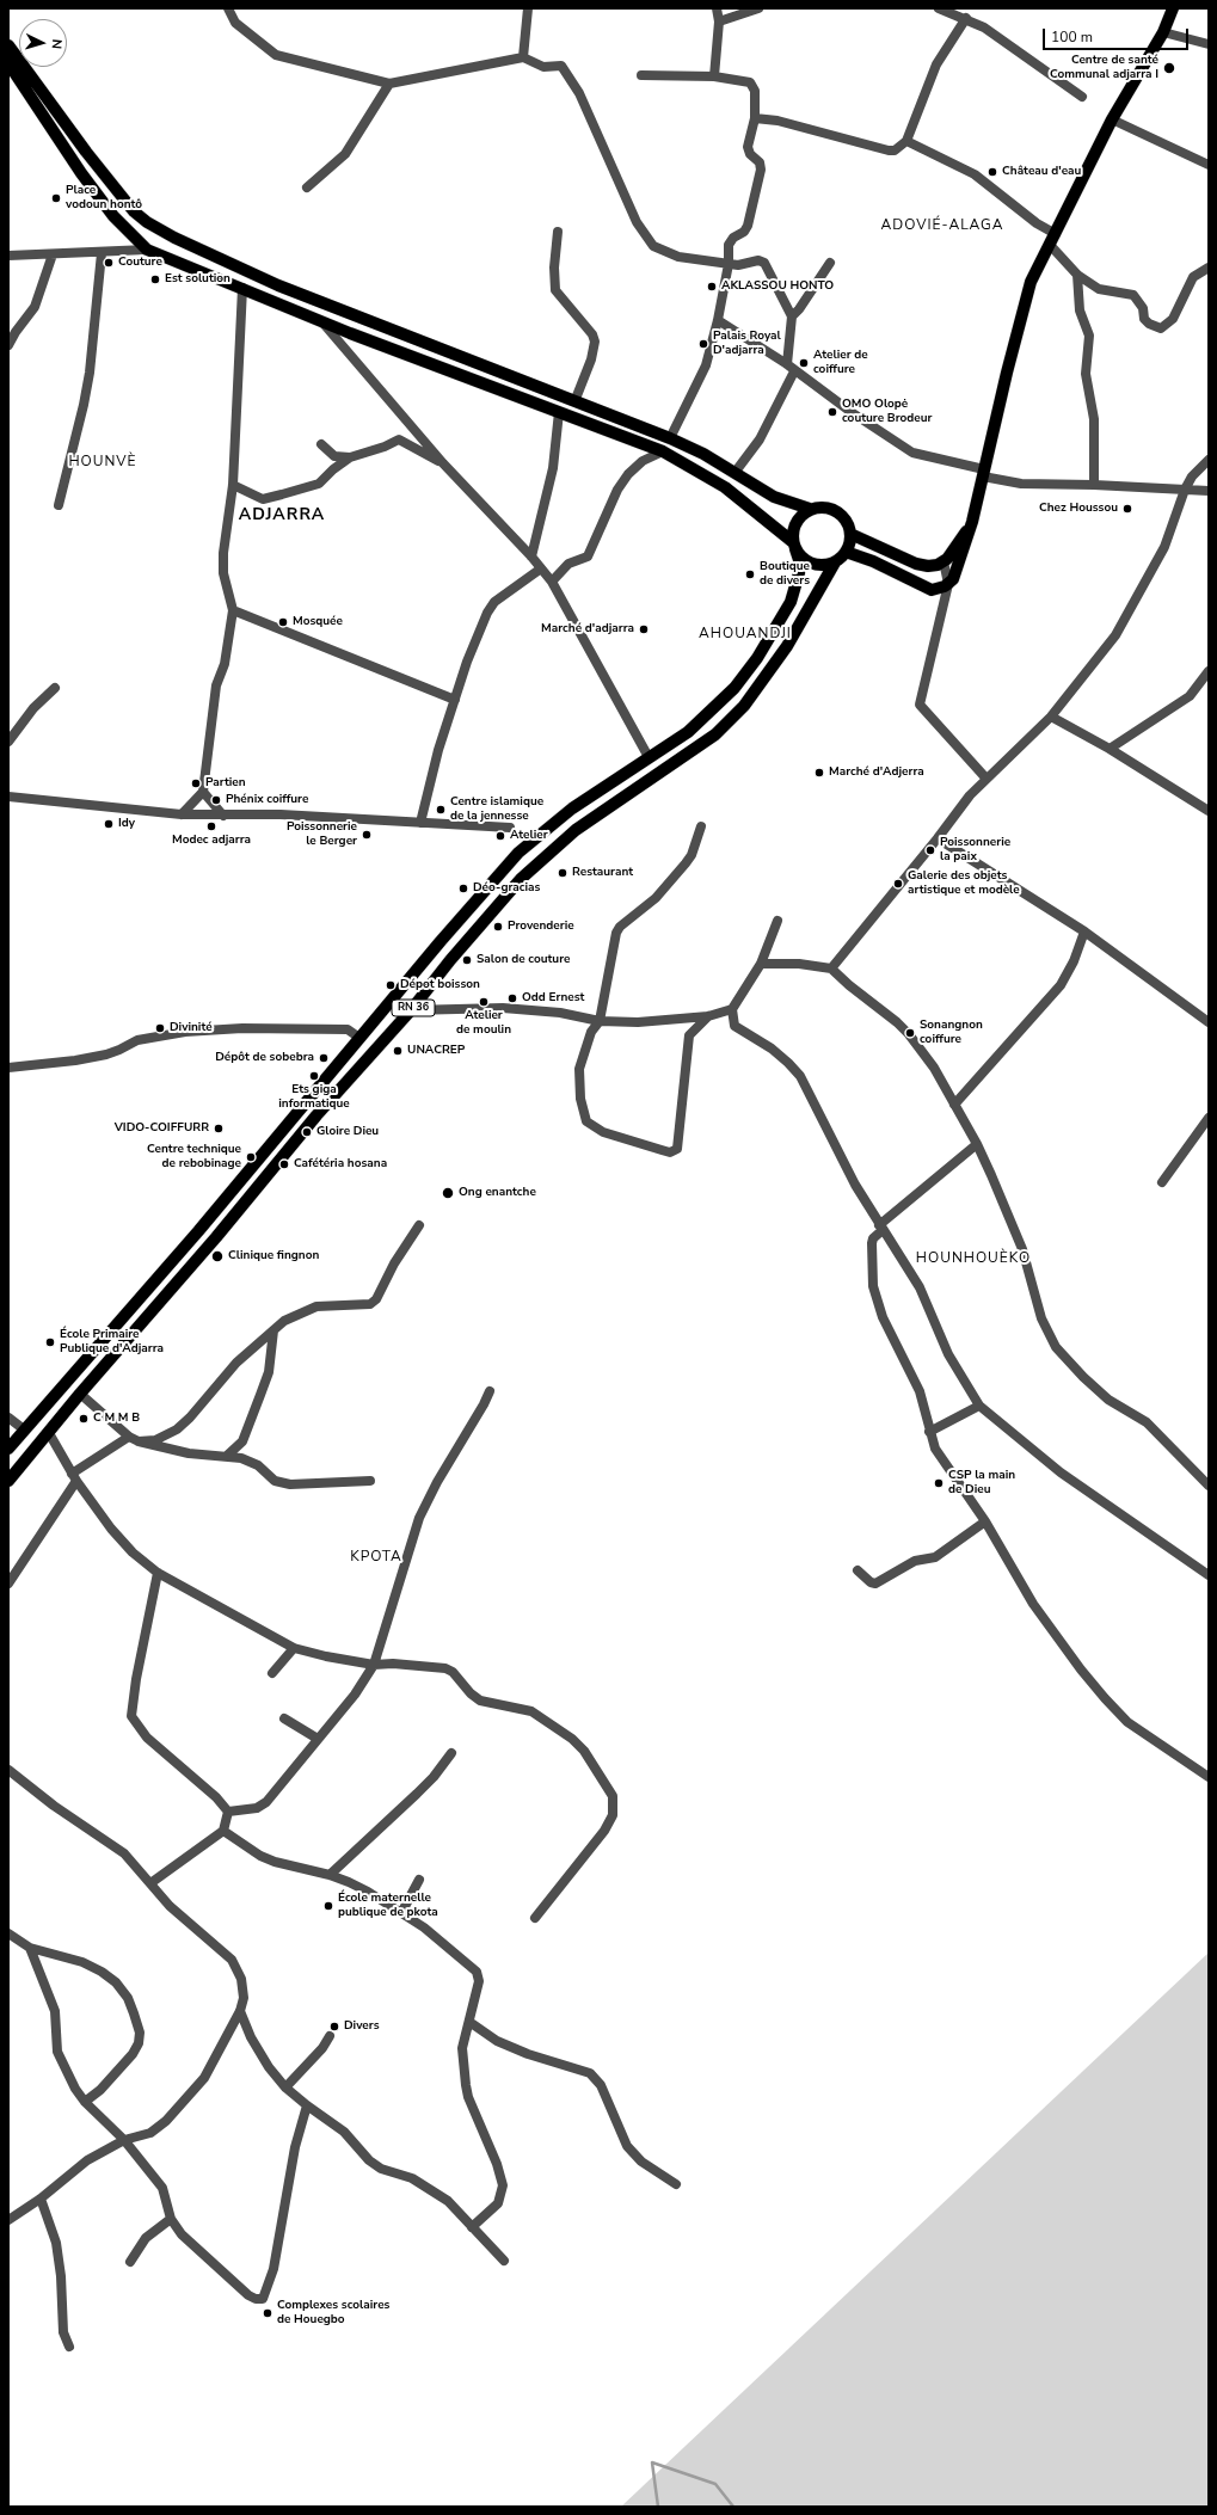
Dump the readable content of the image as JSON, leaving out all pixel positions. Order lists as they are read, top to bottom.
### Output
{
  "streets": {
    "main road": ["RN 36"]
  },
  "districts": [
    "ADOVIÉ-ALAGA",
    "HOUNVÈ",
    "ADJARRA",
    "AHOUANDJI",
    "HOUNHOUÈKO",
    "KPOTA"
  ],
  "places": [
    "Centre de santé Communal adjarra I",
    "Château d'eau",
    "Place vodoun hontô",
    "Couture",
    "Est solution",
    "AKLASSOU HONTO",
    "Palais Royal D'adjarra",
    "Atelier de coiffure",
    "OMO Olopė couture Brodeur",
    "Chez Houssou",
    "Boutique de divers",
    "Mosquée",
    "Marché d'adjarra",
    "Marché d'Adjerra",
    "Partien",
    "Phénix coiffure",
    "Centre islamique de la jennesse",
    "Idy",
    "Modec adjarra",
    "Poissonnerie le Berger",
    "Atelier",
    "Poissonnerie la paix",
    "Restaurant",
    "Galerie des objets artistique et modèle",
    "Déo-gracias",
    "Provenderie",
    "Salon de couture",
    "Dépot boisson",
    "Odd Ernest",
    "Atelier de moulin",
    "Divinité",
    "Sonangnon coiffure",
    "UNACREP",
    "Dépôt de sobebra",
    "Ets giga informatique",
    "VIDO-COIFFURR",
    "Gloire Dieu",
    "Centre technique de rebobinage",
    "Cafétéria hosana",
    "Ong enantche",
    "Clinique fingnon",
    "École Primaire Publique d'Adjarra",
    "C M M B",
    "CSP la main de Dieu",
    "École maternelle publique de pkota",
    "Divers",
    "Complexes scolaires de Houegbo"
  ],
  "scale_bar": "100 m",
  "north": "right"
}
